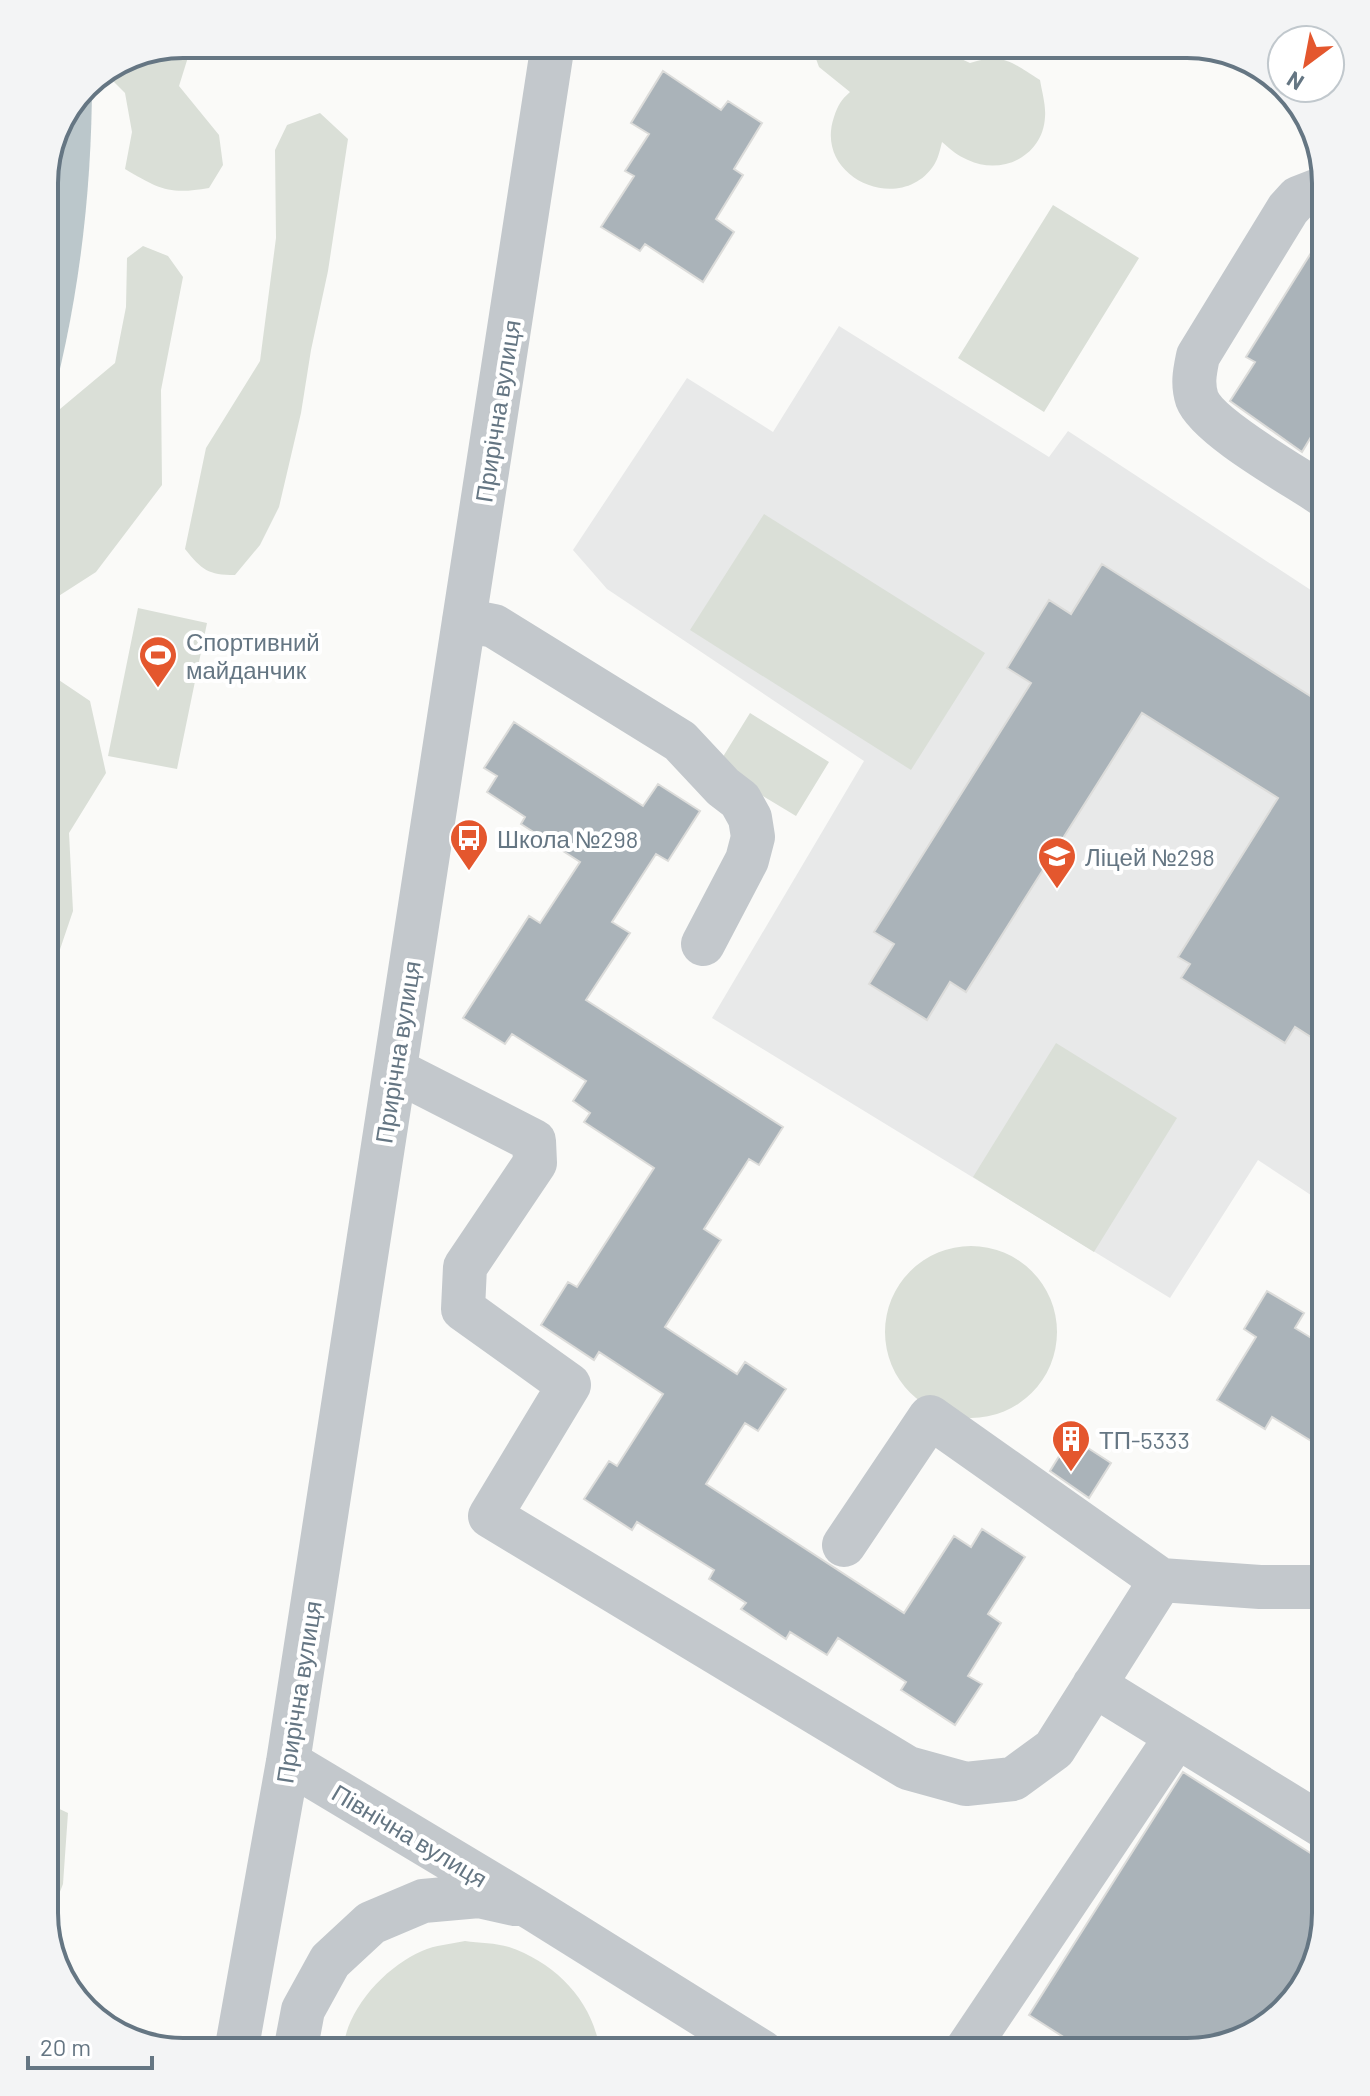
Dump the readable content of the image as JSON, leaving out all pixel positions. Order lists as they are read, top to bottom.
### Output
{
  "streets": {
    "street": ["Прирічна вулиця", "Північна вулиця"]
  },
  "crossings": [
    ["Прирічна вулиця", "Північна вулиця"]
  ],
  "places": {
    "sports": ["Спортивний майданчик"],
    "bus stop": ["Школа №298"],
    "school or university": ["Ліцей №298"],
    "building": ["ТП-5333"]
  },
  "scale_bar": "20 m",
  "north": "bottom left"
}
